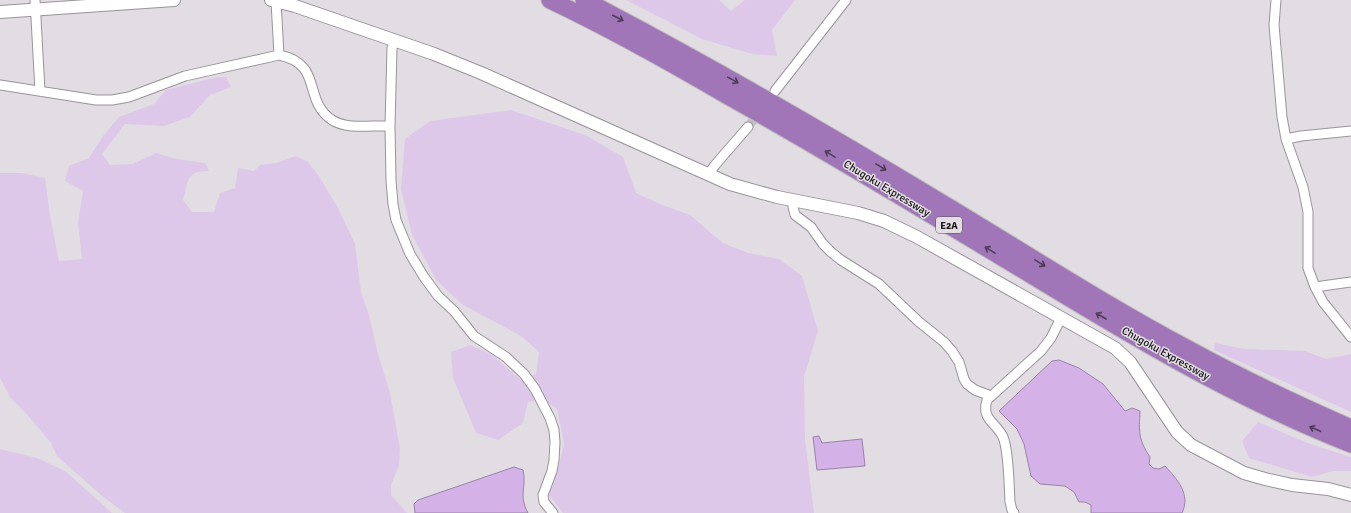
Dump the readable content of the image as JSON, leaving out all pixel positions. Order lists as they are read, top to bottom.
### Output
{
  "streets": {
    "highway": ["Chugoku Expressway", "E2A"]
  }
}
